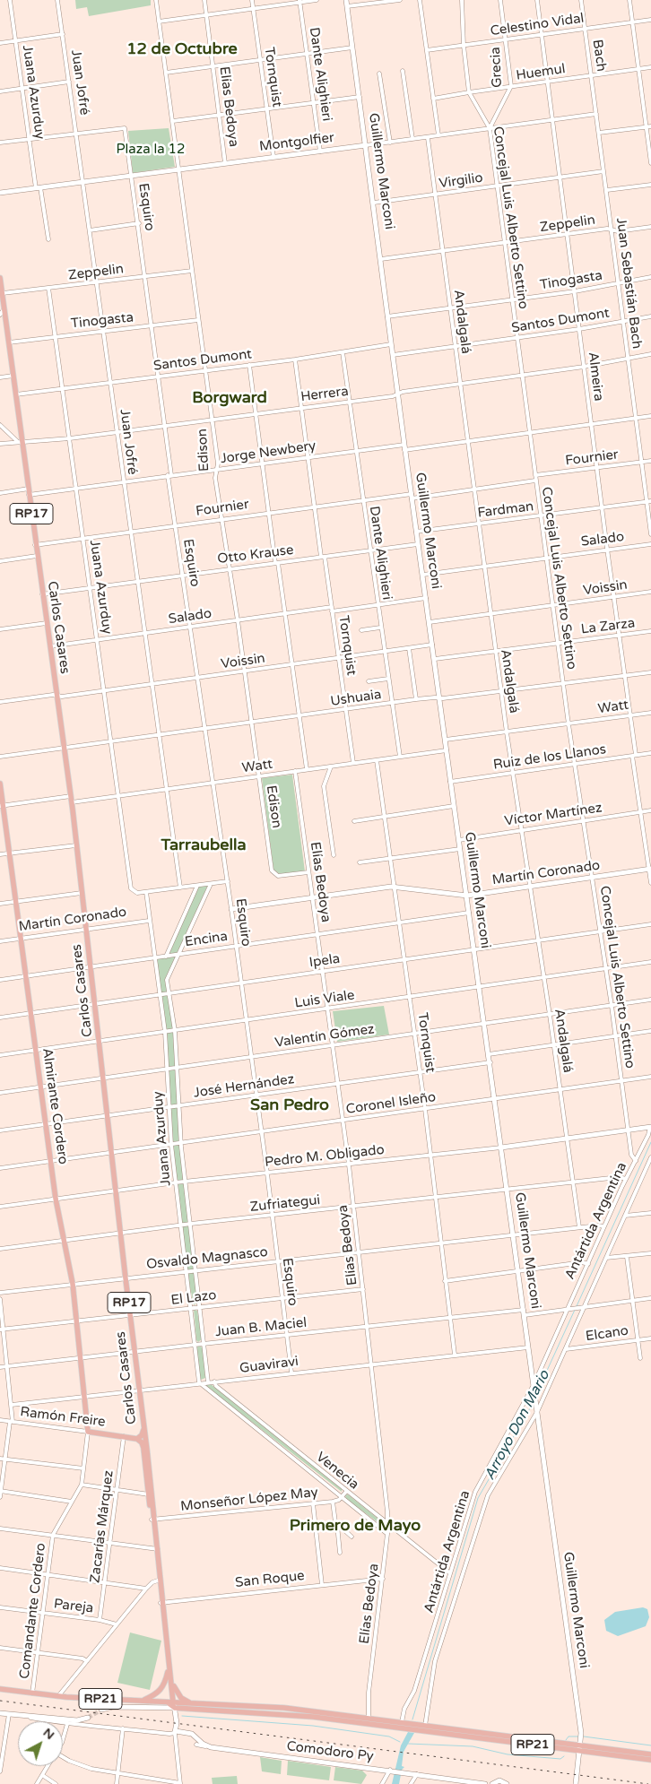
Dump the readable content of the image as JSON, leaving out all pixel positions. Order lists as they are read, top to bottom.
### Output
{
  "streets": {
    "main road": [
      "RP17",
      "Carlos Casares",
      "Almirante Cordero",
      "Ramón Freire",
      "RP21"
    ],
    "street": [
      "Celestino Vidal",
      "Bach",
      "Grecia",
      "Huemul",
      "Dante Alighieri",
      "Tornquist",
      "Juan Jofré",
      "Juana Azurduy",
      "Elías Bedoya",
      "Montgolfier",
      "Guillermo Marconi",
      "Virgilio",
      "Esquiro",
      "Concejal Luis Alberto Settino",
      "Zeppelin",
      "Tinogasta",
      "Juan Sebastián Bach",
      "Santos Dumont",
      "Andalgalá",
      "Almeira",
      "Herrera",
      "Edison",
      "Jorge Newbery",
      "Fournier",
      "Fardman",
      "Salado",
      "Otto Krause",
      "Voissin",
      "La Zarza",
      "Ushuaia",
      "Watt",
      "Ruiz de los Llanos",
      "Víctor Martínez",
      "Martín Coronado",
      "Encina",
      "Ipela",
      "Luis Viale",
      "Valentín Gómez",
      "José Hernández",
      "Coronel Isleño",
      "Pedro M. Obligado",
      "Zufriategui",
      "Antártida Argentina",
      "Osvaldo Magnasco",
      "El Lazo",
      "Juan B. Maciel",
      "Elcano",
      "Guaviravi",
      "Venecia",
      "Monseñor López May",
      "Zacarías Márquez",
      "San Roque",
      "Pareja",
      "Comandante Cordero",
      "Comodoro Py"
    ]
  },
  "crossings": [
    ["Celestino Vidal", "Bach"],
    ["Celestino Vidal", "Grecia"],
    ["Celestino Vidal", "Concejal Luis Alberto Settino"],
    ["Celestino Vidal", "Almeira"],
    ["Bach", "Huemul"],
    ["Bach", "Montgolfier"],
    ["Bach", "Juan Sebastián Bach"],
    ["Grecia", "Huemul"],
    ["Grecia", "Montgolfier"],
    ["Grecia", "Concejal Luis Alberto Settino"],
    ["Huemul", "Concejal Luis Alberto Settino"],
    ["Huemul", "Almeira"],
    ["Dante Alighieri", "Montgolfier"],
    ["Dante Alighieri", "Santos Dumont"],
    ["Dante Alighieri", "Herrera"],
    ["Dante Alighieri", "Jorge Newbery"],
    ["Dante Alighieri", "Fournier"],
    ["Dante Alighieri", "Salado"],
    ["Dante Alighieri", "Otto Krause"],
    ["Dante Alighieri", "Voissin"],
    ["Dante Alighieri", "Ushuaia"],
    ["Dante Alighieri", "Watt"],
    ["Tornquist", "Montgolfier"],
    ["Tornquist", "Santos Dumont"],
    ["Tornquist", "Herrera"],
    ["Tornquist", "Jorge Newbery"],
    ["Tornquist", "Fournier"],
    ["Tornquist", "Salado"],
    ["Tornquist", "Otto Krause"],
    ["Tornquist", "Voissin"],
    ["Tornquist", "Ushuaia"],
    ["Tornquist", "Watt"],
    ["Tornquist", "Martín Coronado"],
    ["Tornquist", "Encina"],
    ["Tornquist", "Ipela"],
    ["Tornquist", "Luis Viale"],
    ["Tornquist", "Valentín Gómez"],
    ["Tornquist", "José Hernández"],
    ["Tornquist", "Coronel Isleño"],
    ["Tornquist", "Pedro M. Obligado"],
    ["Tornquist", "Zufriategui"],
    ["Tornquist", "Osvaldo Magnasco"],
    ["Tornquist", "Juan B. Maciel"],
    ["Tornquist", "Guaviravi"],
    ["Juan Jofré", "Montgolfier"],
    ["Juan Jofré", "Esquiro"],
    ["Juan Jofré", "Zeppelin"],
    ["Juan Jofré", "Tinogasta"],
    ["Juan Jofré", "Santos Dumont"],
    ["Juan Jofré", "Herrera"],
    ["Juan Jofré", "Jorge Newbery"],
    ["Juan Jofré", "Fournier"],
    ["Juan Jofré", "Salado"],
    ["Juan Jofré", "Otto Krause"],
    ["Juan Jofré", "Voissin"],
    ["Juan Jofré", "Ushuaia"],
    ["Juan Jofré", "Watt"],
    ["Juana Azurduy", "Montgolfier"],
    ["Juana Azurduy", "Zeppelin"],
    ["Juana Azurduy", "Tinogasta"],
    ["Juana Azurduy", "Santos Dumont"],
    ["Juana Azurduy", "Herrera"],
    ["Juana Azurduy", "Jorge Newbery"],
    ["Juana Azurduy", "Fournier"],
    ["Juana Azurduy", "Salado"],
    ["Juana Azurduy", "Otto Krause"],
    ["Juana Azurduy", "Voissin"],
    ["Juana Azurduy", "Ushuaia"],
    ["Juana Azurduy", "Watt"],
    ["Juana Azurduy", "Martín Coronado"],
    ["Juana Azurduy", "Encina"],
    ["Juana Azurduy", "Ipela"],
    ["Juana Azurduy", "Luis Viale"],
    ["Juana Azurduy", "Valentín Gómez"],
    ["Juana Azurduy", "José Hernández"],
    ["Juana Azurduy", "Coronel Isleño"],
    ["Juana Azurduy", "Pedro M. Obligado"],
    ["Juana Azurduy", "Zufriategui"],
    ["Juana Azurduy", "Osvaldo Magnasco"],
    ["Juana Azurduy", "El Lazo"],
    ["Juana Azurduy", "Juan B. Maciel"],
    ["Juana Azurduy", "Guaviravi"],
    ["Juana Azurduy", "Venecia"],
    ["Elías Bedoya", "Montgolfier"],
    ["Elías Bedoya", "Edison"],
    ["Elías Bedoya", "Watt"],
    ["Elías Bedoya", "Martín Coronado"],
    ["Elías Bedoya", "Encina"],
    ["Elías Bedoya", "Ipela"],
    ["Elías Bedoya", "Luis Viale"],
    ["Elías Bedoya", "Valentín Gómez"],
    ["Elías Bedoya", "José Hernández"],
    ["Elías Bedoya", "Coronel Isleño"],
    ["Elías Bedoya", "Pedro M. Obligado"],
    ["Elías Bedoya", "Zufriategui"],
    ["Elías Bedoya", "Osvaldo Magnasco"],
    ["Elías Bedoya", "El Lazo"],
    ["Elías Bedoya", "Juan B. Maciel"],
    ["Elías Bedoya", "Guaviravi"],
    ["Elías Bedoya", "Venecia"],
    ["Elías Bedoya", "San Roque"],
    ["Elías Bedoya", "RP21"],
    ["Montgolfier", "Guillermo Marconi"],
    ["Montgolfier", "Esquiro"],
    ["Montgolfier", "Concejal Luis Alberto Settino"],
    ["Montgolfier", "Juan Sebastián Bach"],
    ["Montgolfier", "Andalgalá"],
    ["Montgolfier", "Almeira"],
    ["Montgolfier", "Edison"],
    ["Guillermo Marconi", "Virgilio"],
    ["Guillermo Marconi", "Zeppelin"],
    ["Guillermo Marconi", "Tinogasta"],
    ["Guillermo Marconi", "Santos Dumont"],
    ["Guillermo Marconi", "Herrera"],
    ["Guillermo Marconi", "Jorge Newbery"],
    ["Guillermo Marconi", "Fournier"],
    ["Guillermo Marconi", "Fardman"],
    ["Guillermo Marconi", "Salado"],
    ["Guillermo Marconi", "Otto Krause"],
    ["Guillermo Marconi", "Voissin"],
    ["Guillermo Marconi", "La Zarza"],
    ["Guillermo Marconi", "Ushuaia"],
    ["Guillermo Marconi", "Watt"],
    ["Guillermo Marconi", "Ruiz de los Llanos"],
    ["Guillermo Marconi", "Víctor Martínez"],
    ["Guillermo Marconi", "Martín Coronado"],
    ["Guillermo Marconi", "Encina"],
    ["Guillermo Marconi", "Ipela"],
    ["Guillermo Marconi", "Luis Viale"],
    ["Guillermo Marconi", "Valentín Gómez"],
    ["Guillermo Marconi", "José Hernández"],
    ["Guillermo Marconi", "Coronel Isleño"],
    ["Guillermo Marconi", "Pedro M. Obligado"],
    ["Guillermo Marconi", "Zufriategui"],
    ["Guillermo Marconi", "Antártida Argentina"],
    ["Guillermo Marconi", "Osvaldo Magnasco"],
    ["Guillermo Marconi", "Juan B. Maciel"],
    ["Guillermo Marconi", "Guaviravi"],
    ["Guillermo Marconi", "RP21"],
    ["Virgilio", "Concejal Luis Alberto Settino"],
    ["Virgilio", "Juan Sebastián Bach"],
    ["Virgilio", "Andalgalá"],
    ["Virgilio", "Almeira"],
    ["Esquiro", "Zeppelin"],
    ["Esquiro", "Tinogasta"],
    ["Esquiro", "Santos Dumont"],
    ["Esquiro", "Herrera"],
    ["Esquiro", "Jorge Newbery"],
    ["Esquiro", "Fournier"],
    ["Esquiro", "Salado"],
    ["Esquiro", "Otto Krause"],
    ["Esquiro", "Voissin"],
    ["Esquiro", "Ushuaia"],
    ["Esquiro", "Watt"],
    ["Esquiro", "Martín Coronado"],
    ["Esquiro", "Encina"],
    ["Esquiro", "Ipela"],
    ["Esquiro", "Luis Viale"],
    ["Esquiro", "Valentín Gómez"],
    ["Esquiro", "José Hernández"],
    ["Esquiro", "Coronel Isleño"],
    ["Esquiro", "Pedro M. Obligado"],
    ["Esquiro", "Zufriategui"],
    ["Esquiro", "Osvaldo Magnasco"],
    ["Esquiro", "El Lazo"],
    ["Esquiro", "Juan B. Maciel"],
    ["Esquiro", "Guaviravi"],
    ["Concejal Luis Alberto Settino", "Zeppelin"],
    ["Concejal Luis Alberto Settino", "Tinogasta"],
    ["Concejal Luis Alberto Settino", "Santos Dumont"],
    ["Concejal Luis Alberto Settino", "Herrera"],
    ["Concejal Luis Alberto Settino", "Jorge Newbery"],
    ["Concejal Luis Alberto Settino", "Fournier"],
    ["Concejal Luis Alberto Settino", "Fardman"],
    ["Concejal Luis Alberto Settino", "Salado"],
    ["Concejal Luis Alberto Settino", "Voissin"],
    ["Concejal Luis Alberto Settino", "La Zarza"],
    ["Concejal Luis Alberto Settino", "Ushuaia"],
    ["Concejal Luis Alberto Settino", "Watt"],
    ["Concejal Luis Alberto Settino", "Ruiz de los Llanos"],
    ["Concejal Luis Alberto Settino", "Víctor Martínez"],
    ["Concejal Luis Alberto Settino", "Martín Coronado"],
    ["Concejal Luis Alberto Settino", "Ipela"],
    ["Concejal Luis Alberto Settino", "Luis Viale"],
    ["Concejal Luis Alberto Settino", "Valentín Gómez"],
    ["Concejal Luis Alberto Settino", "Coronel Isleño"],
    ["Concejal Luis Alberto Settino", "Pedro M. Obligado"],
    ["Concejal Luis Alberto Settino", "Antártida Argentina"],
    ["Zeppelin", "Juan Sebastián Bach"],
    ["Zeppelin", "Andalgalá"],
    ["Zeppelin", "Almeira"],
    ["Zeppelin", "Edison"],
    ["Zeppelin", "Carlos Casares"],
    ["Tinogasta", "Juan Sebastián Bach"],
    ["Tinogasta", "Andalgalá"],
    ["Tinogasta", "Almeira"],
    ["Tinogasta", "Edison"],
    ["Tinogasta", "Carlos Casares"],
    ["Juan Sebastián Bach", "Santos Dumont"],
    ["Juan Sebastián Bach", "Herrera"],
    ["Juan Sebastián Bach", "Jorge Newbery"],
    ["Juan Sebastián Bach", "Fournier"],
    ["Juan Sebastián Bach", "Fardman"],
    ["Santos Dumont", "Andalgalá"],
    ["Santos Dumont", "Almeira"],
    ["Santos Dumont", "Edison"],
    ["Santos Dumont", "Carlos Casares"],
    ["Andalgalá", "Herrera"],
    ["Andalgalá", "Jorge Newbery"],
    ["Andalgalá", "Fournier"],
    ["Andalgalá", "Fardman"],
    ["Andalgalá", "Salado"],
    ["Andalgalá", "Voissin"],
    ["Andalgalá", "La Zarza"],
    ["Andalgalá", "Ushuaia"],
    ["Andalgalá", "Watt"],
    ["Andalgalá", "Ruiz de los Llanos"],
    ["Andalgalá", "Víctor Martínez"],
    ["Andalgalá", "Martín Coronado"],
    ["Andalgalá", "Ipela"],
    ["Andalgalá", "Luis Viale"],
    ["Andalgalá", "Valentín Gómez"],
    ["Andalgalá", "Coronel Isleño"],
    ["Andalgalá", "Pedro M. Obligado"],
    ["Andalgalá", "Zufriategui"],
    ["Andalgalá", "Osvaldo Magnasco"],
    ["Almeira", "Herrera"],
    ["Almeira", "Jorge Newbery"],
    ["Almeira", "Fournier"],
    ["Almeira", "Fardman"],
    ["Almeira", "Salado"],
    ["Almeira", "Voissin"],
    ["Almeira", "La Zarza"],
    ["Almeira", "Ushuaia"],
    ["Almeira", "Watt"],
    ["Almeira", "Ruiz de los Llanos"],
    ["Almeira", "Víctor Martínez"],
    ["Almeira", "Martín Coronado"],
    ["Herrera", "Edison"],
    ["Herrera", "Carlos Casares"],
    ["Edison", "Jorge Newbery"],
    ["Edison", "Fournier"],
    ["Edison", "Salado"],
    ["Edison", "Otto Krause"],
    ["Edison", "Voissin"],
    ["Edison", "Ushuaia"],
    ["Edison", "Watt"],
    ["Jorge Newbery", "Carlos Casares"],
    ["Fournier", "Carlos Casares"],
    ["RP17", "Carlos Casares"],
    ["RP17", "RP21"],
    ["Salado", "Carlos Casares"],
    ["Otto Krause", "Carlos Casares"],
    ["Voissin", "Carlos Casares"],
    ["Carlos Casares", "Ushuaia"],
    ["Carlos Casares", "Watt"],
    ["Carlos Casares", "Martín Coronado"],
    ["Carlos Casares", "Encina"],
    ["Carlos Casares", "Ipela"],
    ["Carlos Casares", "Luis Viale"],
    ["Carlos Casares", "Valentín Gómez"],
    ["Carlos Casares", "José Hernández"],
    ["Carlos Casares", "Coronel Isleño"],
    ["Carlos Casares", "Pedro M. Obligado"],
    ["Carlos Casares", "Zufriategui"],
    ["Carlos Casares", "Osvaldo Magnasco"],
    ["Carlos Casares", "El Lazo"],
    ["Carlos Casares", "Juan B. Maciel"],
    ["Carlos Casares", "Guaviravi"],
    ["Carlos Casares", "Ramón Freire"],
    ["Carlos Casares", "Monseñor López May"],
    ["Carlos Casares", "San Roque"],
    ["Carlos Casares", "RP21"],
    ["Carlos Casares", "Comodoro Py"],
    ["Martín Coronado", "Almirante Cordero"],
    ["Encina", "Almirante Cordero"],
    ["Ipela", "Almirante Cordero"],
    ["Luis Viale", "Almirante Cordero"],
    ["Valentín Gómez", "Almirante Cordero"],
    ["José Hernández", "Almirante Cordero"],
    ["Coronel Isleño", "Almirante Cordero"],
    ["Almirante Cordero", "Pedro M. Obligado"],
    ["Almirante Cordero", "Zufriategui"],
    ["Almirante Cordero", "Osvaldo Magnasco"],
    ["Almirante Cordero", "El Lazo"],
    ["Almirante Cordero", "Juan B. Maciel"],
    ["Almirante Cordero", "Guaviravi"],
    ["Almirante Cordero", "Ramón Freire"],
    ["Almirante Cordero", "Comandante Cordero"],
    ["Pedro M. Obligado", "Antártida Argentina"],
    ["Zufriategui", "Antártida Argentina"],
    ["Antártida Argentina", "Osvaldo Magnasco"],
    ["Antártida Argentina", "Juan B. Maciel"],
    ["Antártida Argentina", "Elcano"],
    ["Antártida Argentina", "Venecia"],
    ["Antártida Argentina", "RP21"],
    ["Guaviravi", "Venecia"],
    ["Ramón Freire", "Zacarías Márquez"],
    ["Ramón Freire", "Comandante Cordero"],
    ["Venecia", "Monseñor López May"],
    ["Zacarías Márquez", "Pareja"],
    ["Pareja", "Comandante Cordero"],
    ["Comandante Cordero", "RP21"]
  ],
  "districts": [
    "12 de Octubre",
    "Borgward",
    "Tarraubella",
    "San Pedro",
    "Primero de Mayo"
  ],
  "water": ["Arroyo Don Mario"],
  "parks": ["Plaza la 12"],
  "north": "top right"
}
